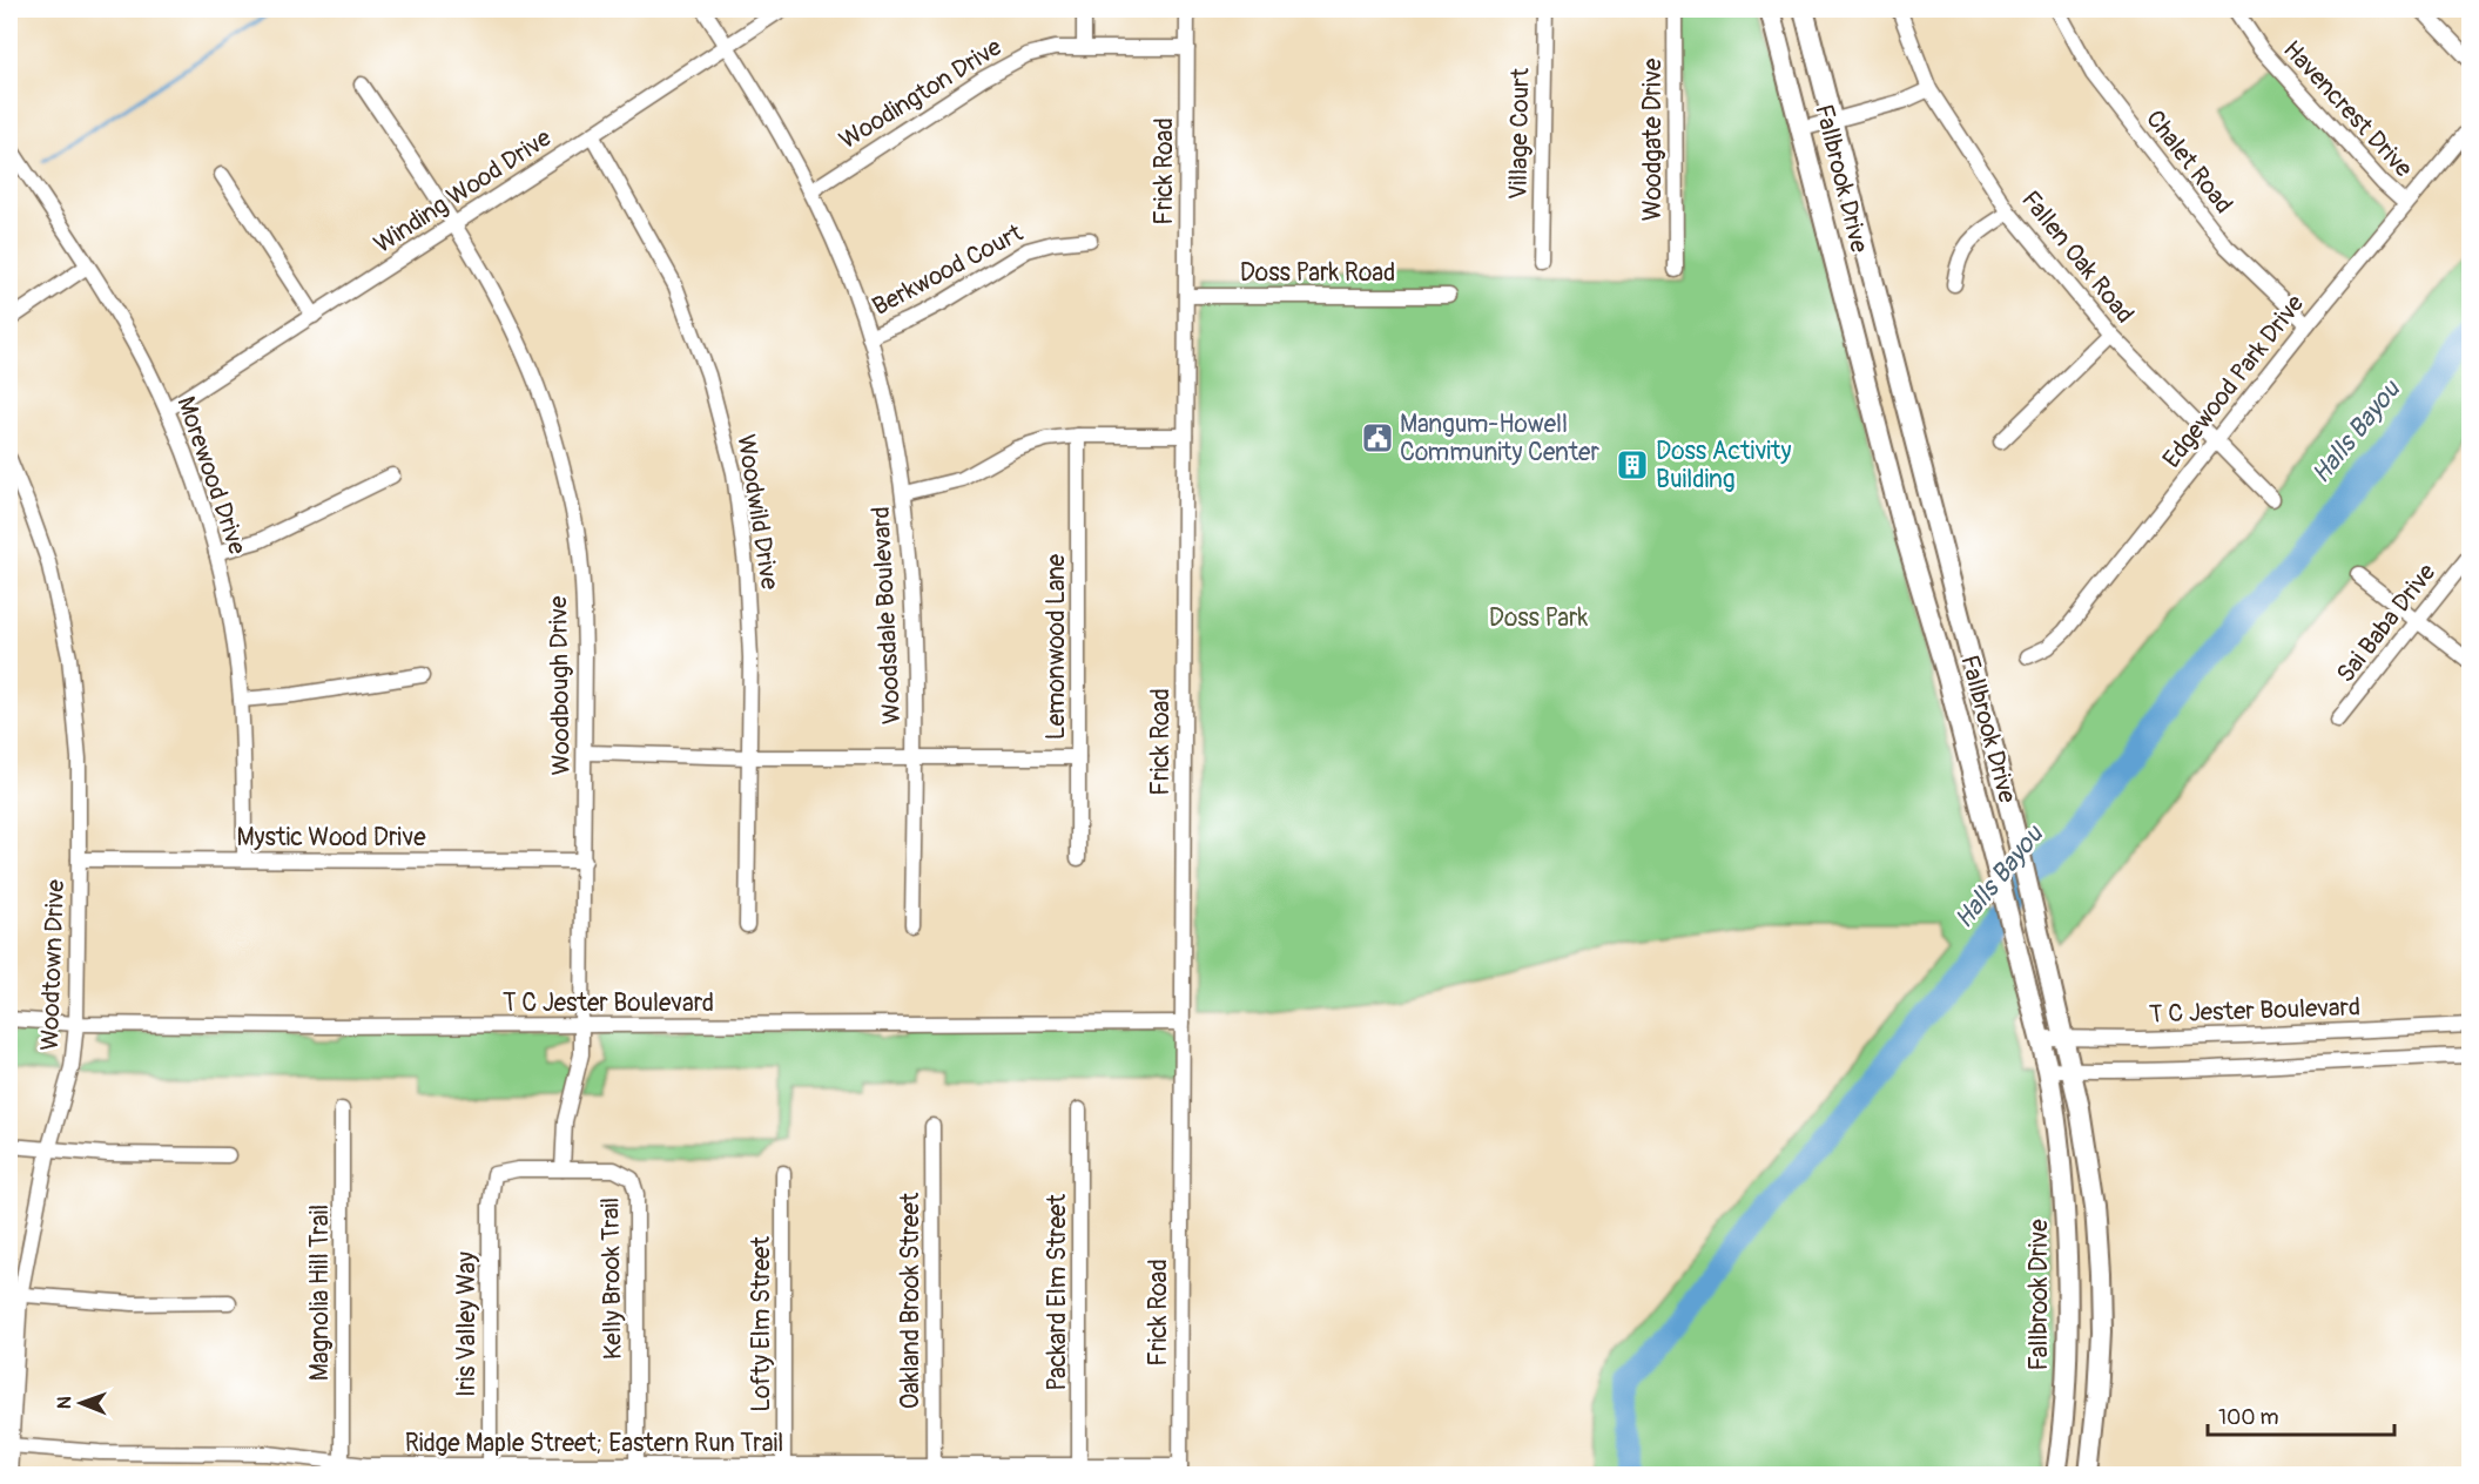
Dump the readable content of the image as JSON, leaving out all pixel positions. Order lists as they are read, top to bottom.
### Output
{
  "streets": {
    "main road": ["Fallbrook Drive"],
    "street": [
      "Woodington Drive",
      "Havencrest Drive",
      "Village Court",
      "Woodgate Drive",
      "Chalet Road",
      "Frick Road",
      "Winding Wood Drive",
      "Fallen Oak Road",
      "Berkwood Court",
      "Doss Park Road",
      "Edgewood Park Drive",
      "Morewood Drive",
      "Woodwild Drive",
      "Woodsdale Boulevard",
      "Sai Baba Drive",
      "Lemonwood Lane",
      "Woodbough Drive",
      "Mystic Wood Drive",
      "Woodtown Drive",
      "T C Jester Boulevard",
      "Kelly Brook Trail",
      "Magnolia Hill Trail",
      "Packard Elm Street",
      "Oakland Brook Street",
      "Iris Valley Way",
      "Lofty Elm Street",
      "Ridge Maple Street; Eastern Run Trail"
    ]
  },
  "crossings": [
    ["Woodington Drive", "Frick Road"],
    ["Woodington Drive", "Woodsdale Boulevard"],
    ["Havencrest Drive", "Edgewood Park Drive"],
    ["Chalet Road", "Edgewood Park Drive"],
    ["Frick Road", "Doss Park Road"],
    ["Frick Road", "T C Jester Boulevard"],
    ["Frick Road", "Ridge Maple Street; Eastern Run Trail"],
    ["Fallbrook Drive", "T C Jester Boulevard"],
    ["Winding Wood Drive", "Morewood Drive"],
    ["Winding Wood Drive", "Woodwild Drive"],
    ["Winding Wood Drive", "Woodsdale Boulevard"],
    ["Winding Wood Drive", "Woodbough Drive"],
    ["Fallen Oak Road", "Edgewood Park Drive"],
    ["Berkwood Court", "Woodsdale Boulevard"],
    ["Morewood Drive", "Mystic Wood Drive"],
    ["Woodbough Drive", "Mystic Wood Drive"],
    ["Woodbough Drive", "T C Jester Boulevard"],
    ["Woodbough Drive", "Kelly Brook Trail"],
    ["Mystic Wood Drive", "Woodtown Drive"],
    ["Woodtown Drive", "T C Jester Boulevard"],
    ["Woodtown Drive", "Ridge Maple Street; Eastern Run Trail"],
    ["Kelly Brook Trail", "Iris Valley Way"],
    ["Kelly Brook Trail", "Ridge Maple Street; Eastern Run Trail"],
    ["Magnolia Hill Trail", "Ridge Maple Street; Eastern Run Trail"],
    ["Packard Elm Street", "Ridge Maple Street; Eastern Run Trail"],
    ["Oakland Brook Street", "Ridge Maple Street; Eastern Run Trail"],
    ["Iris Valley Way", "Ridge Maple Street; Eastern Run Trail"],
    ["Lofty Elm Street", "Ridge Maple Street; Eastern Run Trail"]
  ],
  "water": ["Halls Bayou"],
  "parks": ["Doss Park"],
  "places": {
    "public building": ["Mangum-Howell Community Center"],
    "building": ["Doss Activity Building"]
  },
  "scale_bar": "100 m",
  "north": "left"
}
